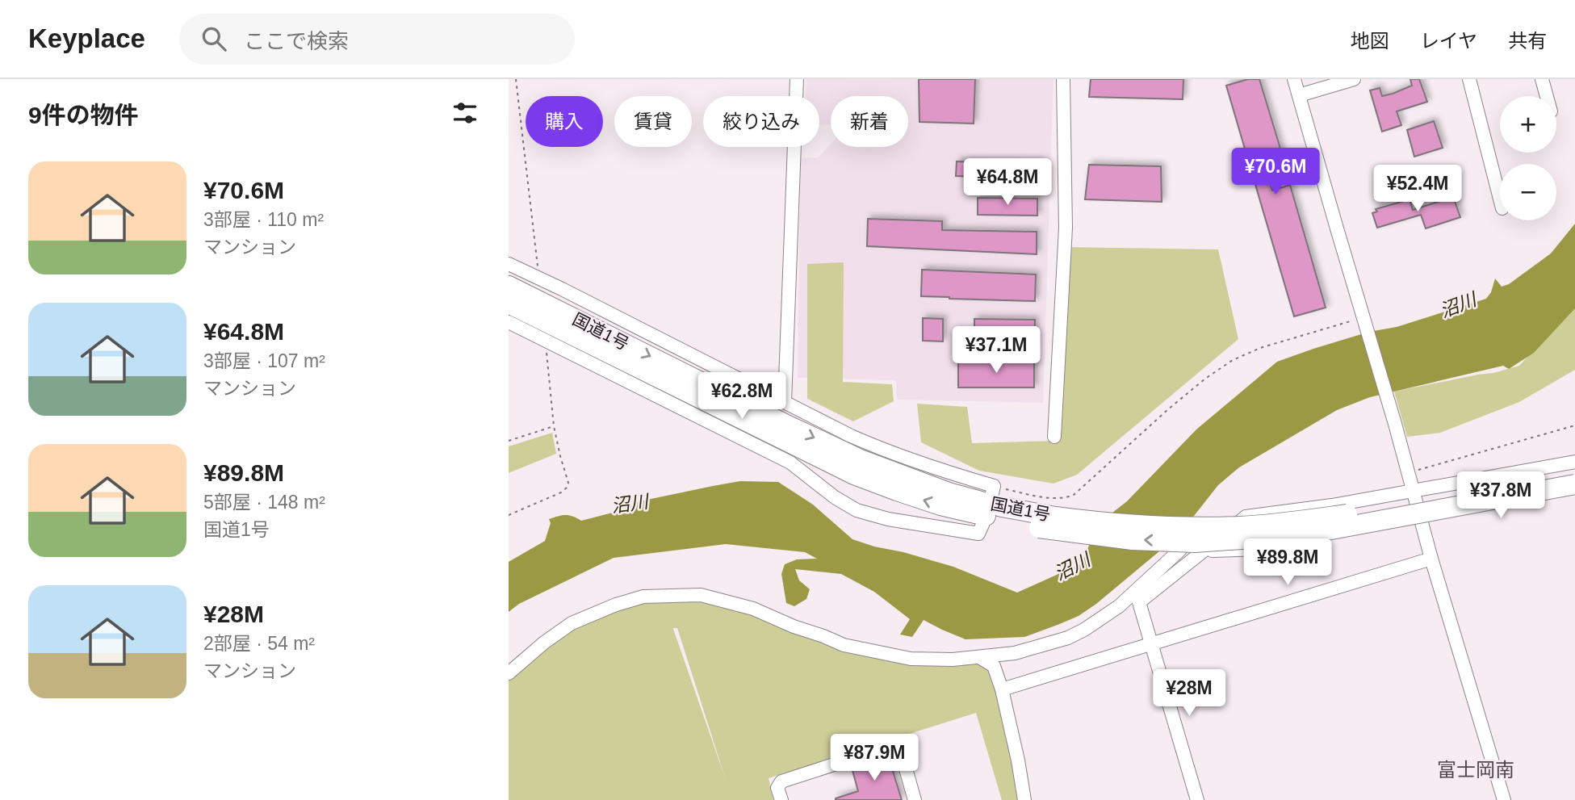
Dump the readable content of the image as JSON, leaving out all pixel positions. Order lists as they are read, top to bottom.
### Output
{
  "streets": {
    "highway": ["国道1号"]
  },
  "districts": ["富士岡南"],
  "water": ["沼川"],
  "page": {
    "header": "Keyplace",
    "search": "ここで検索",
    "nav": ["地図", "レイヤ", "共有"],
    "heading": "9件の物件",
    "map_buttons": ["+", "−"],
    "chip": [
      "購入",
      "賃貸",
      "絞り込み",
      "新着"
    ],
    "list": [
      {
        "name": "¥70.6M",
        "note": "3部屋 · 110 m² · マンション"
      },
      {
        "name": "¥64.8M",
        "note": "3部屋 · 107 m² · マンション"
      },
      {
        "name": "¥89.8M",
        "note": "5部屋 · 148 m² · 国道1号"
      },
      {
        "name": "¥28M",
        "note": "2部屋 · 54 m² · マンション"
      }
    ],
    "price": [
      "¥70.6M",
      "¥64.8M",
      "¥52.4M",
      "¥37.1M",
      "¥62.8M",
      "¥37.8M",
      "¥89.8M",
      "¥28M",
      "¥87.9M"
    ]
  }
}
